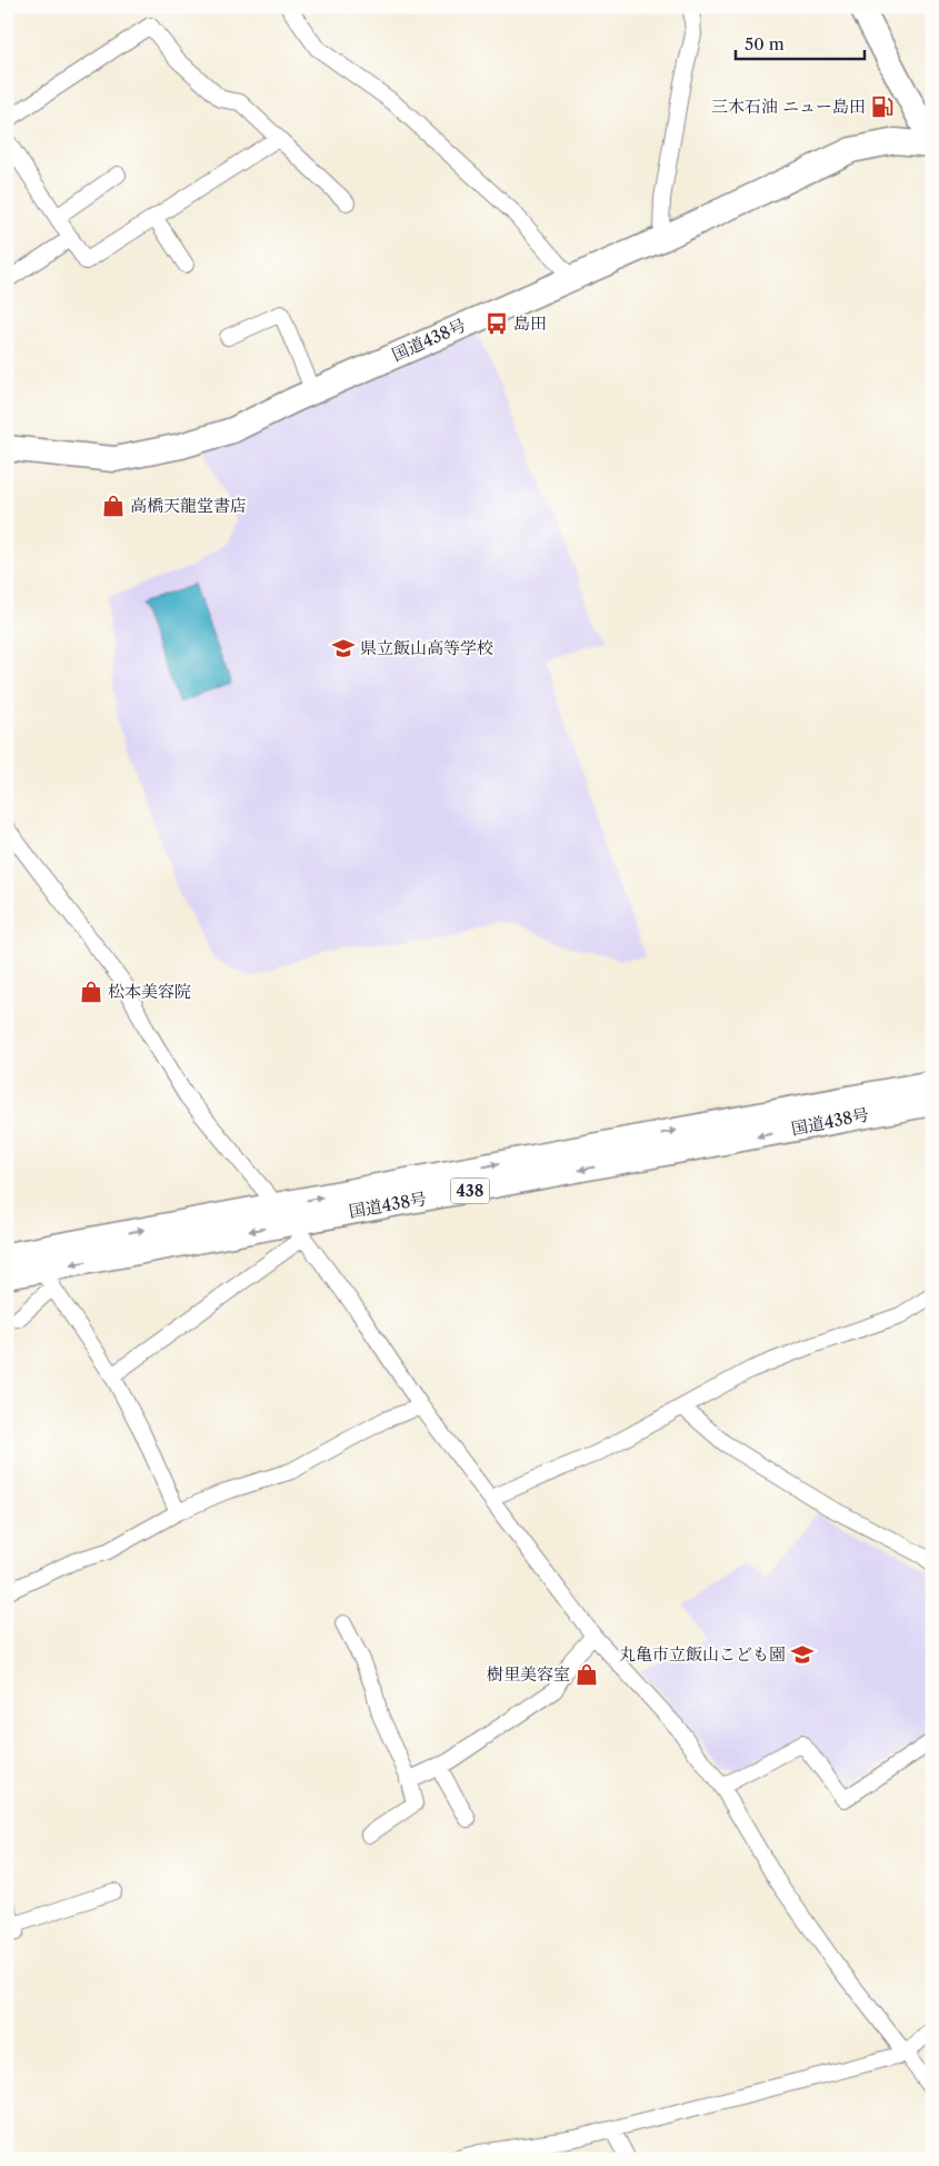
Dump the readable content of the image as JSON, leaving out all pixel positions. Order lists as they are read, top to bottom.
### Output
{
  "streets": {
    "highway": ["国道438号", "438"]
  },
  "places": {
    "fuel station": ["三木石油 ニュー島田"],
    "bus stop": ["島田"],
    "shop": ["高橋天龍堂書店", "松本美容院", "樹里美容室"],
    "school or university": ["県立飯山高等学校", "丸亀市立飯山こども園"]
  },
  "scale_bar": "50 m"
}
